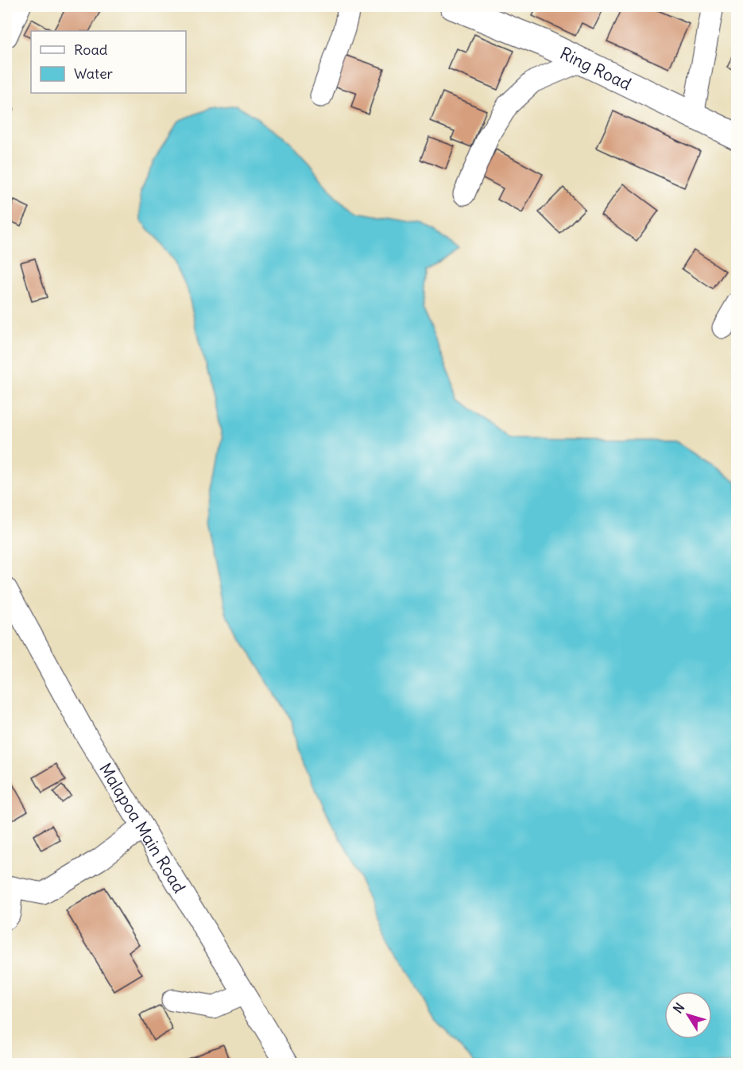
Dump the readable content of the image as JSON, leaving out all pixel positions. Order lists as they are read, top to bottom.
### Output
{
  "streets": {
    "main road": ["Ring Road"],
    "street": ["Malapoa Main Road"]
  },
  "legend": ["Road", "Water"],
  "north": "top left"
}
